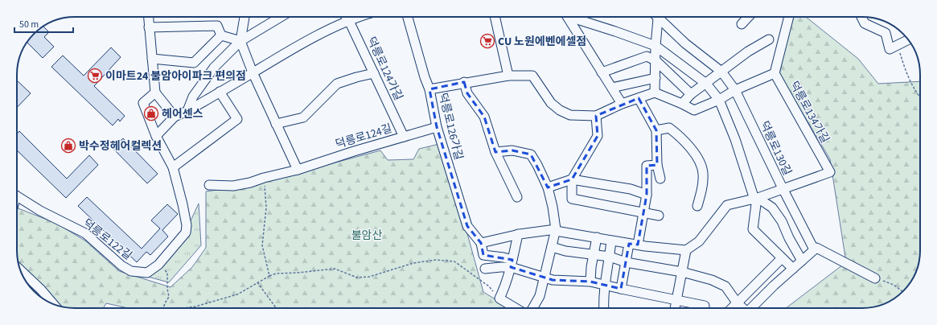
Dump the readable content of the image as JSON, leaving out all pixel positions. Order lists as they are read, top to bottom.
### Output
{
  "streets": {
    "street": [
      "덕릉로124가길",
      "덕릉로134가길",
      "덕릉로126가길",
      "덕릉로124길",
      "덕릉로130길",
      "덕릉로122길"
    ]
  },
  "crossings": [
    ["덕릉로124가길", "덕릉로124길"],
    ["덕릉로134가길", "덕릉로130길"],
    ["덕릉로126가길", "덕릉로124길"]
  ],
  "parks": ["불암산"],
  "places": {
    "supermarket": ["CU 노원에벤에셀점", "이마트24 불암아이파크 편의점"],
    "shop": ["헤어센스", "박수정헤어컬렉션"]
  },
  "scale_bar": "50 m"
}
